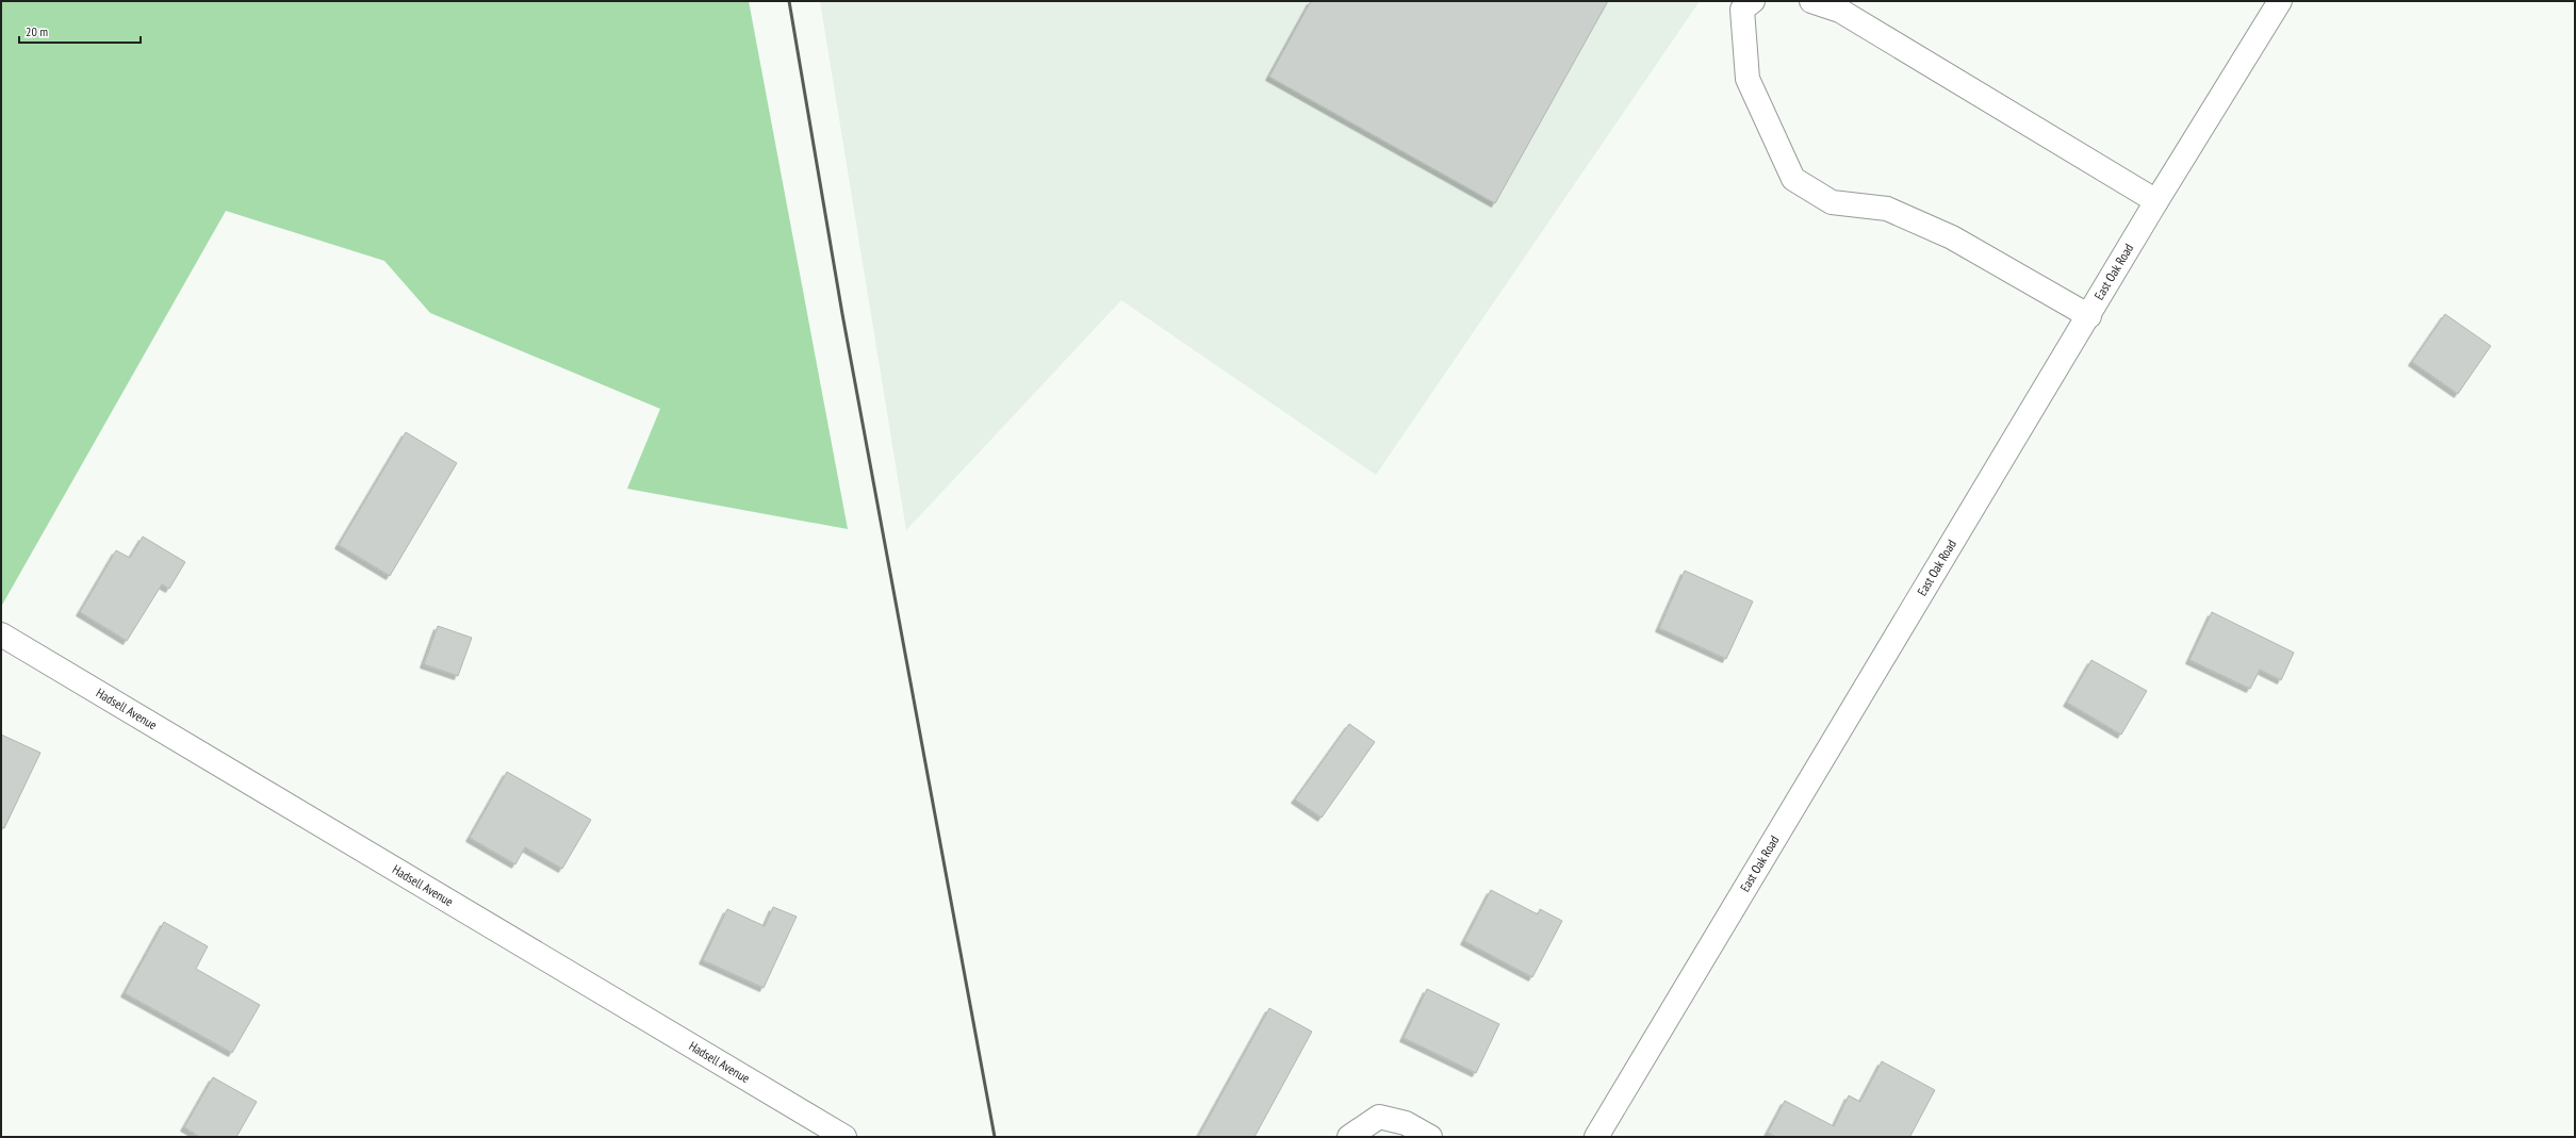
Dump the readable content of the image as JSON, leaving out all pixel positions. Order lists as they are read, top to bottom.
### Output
{
  "streets": {
    "street": ["East Oak Road", "Hadsell Avenue"]
  },
  "scale_bar": "20 m"
}
